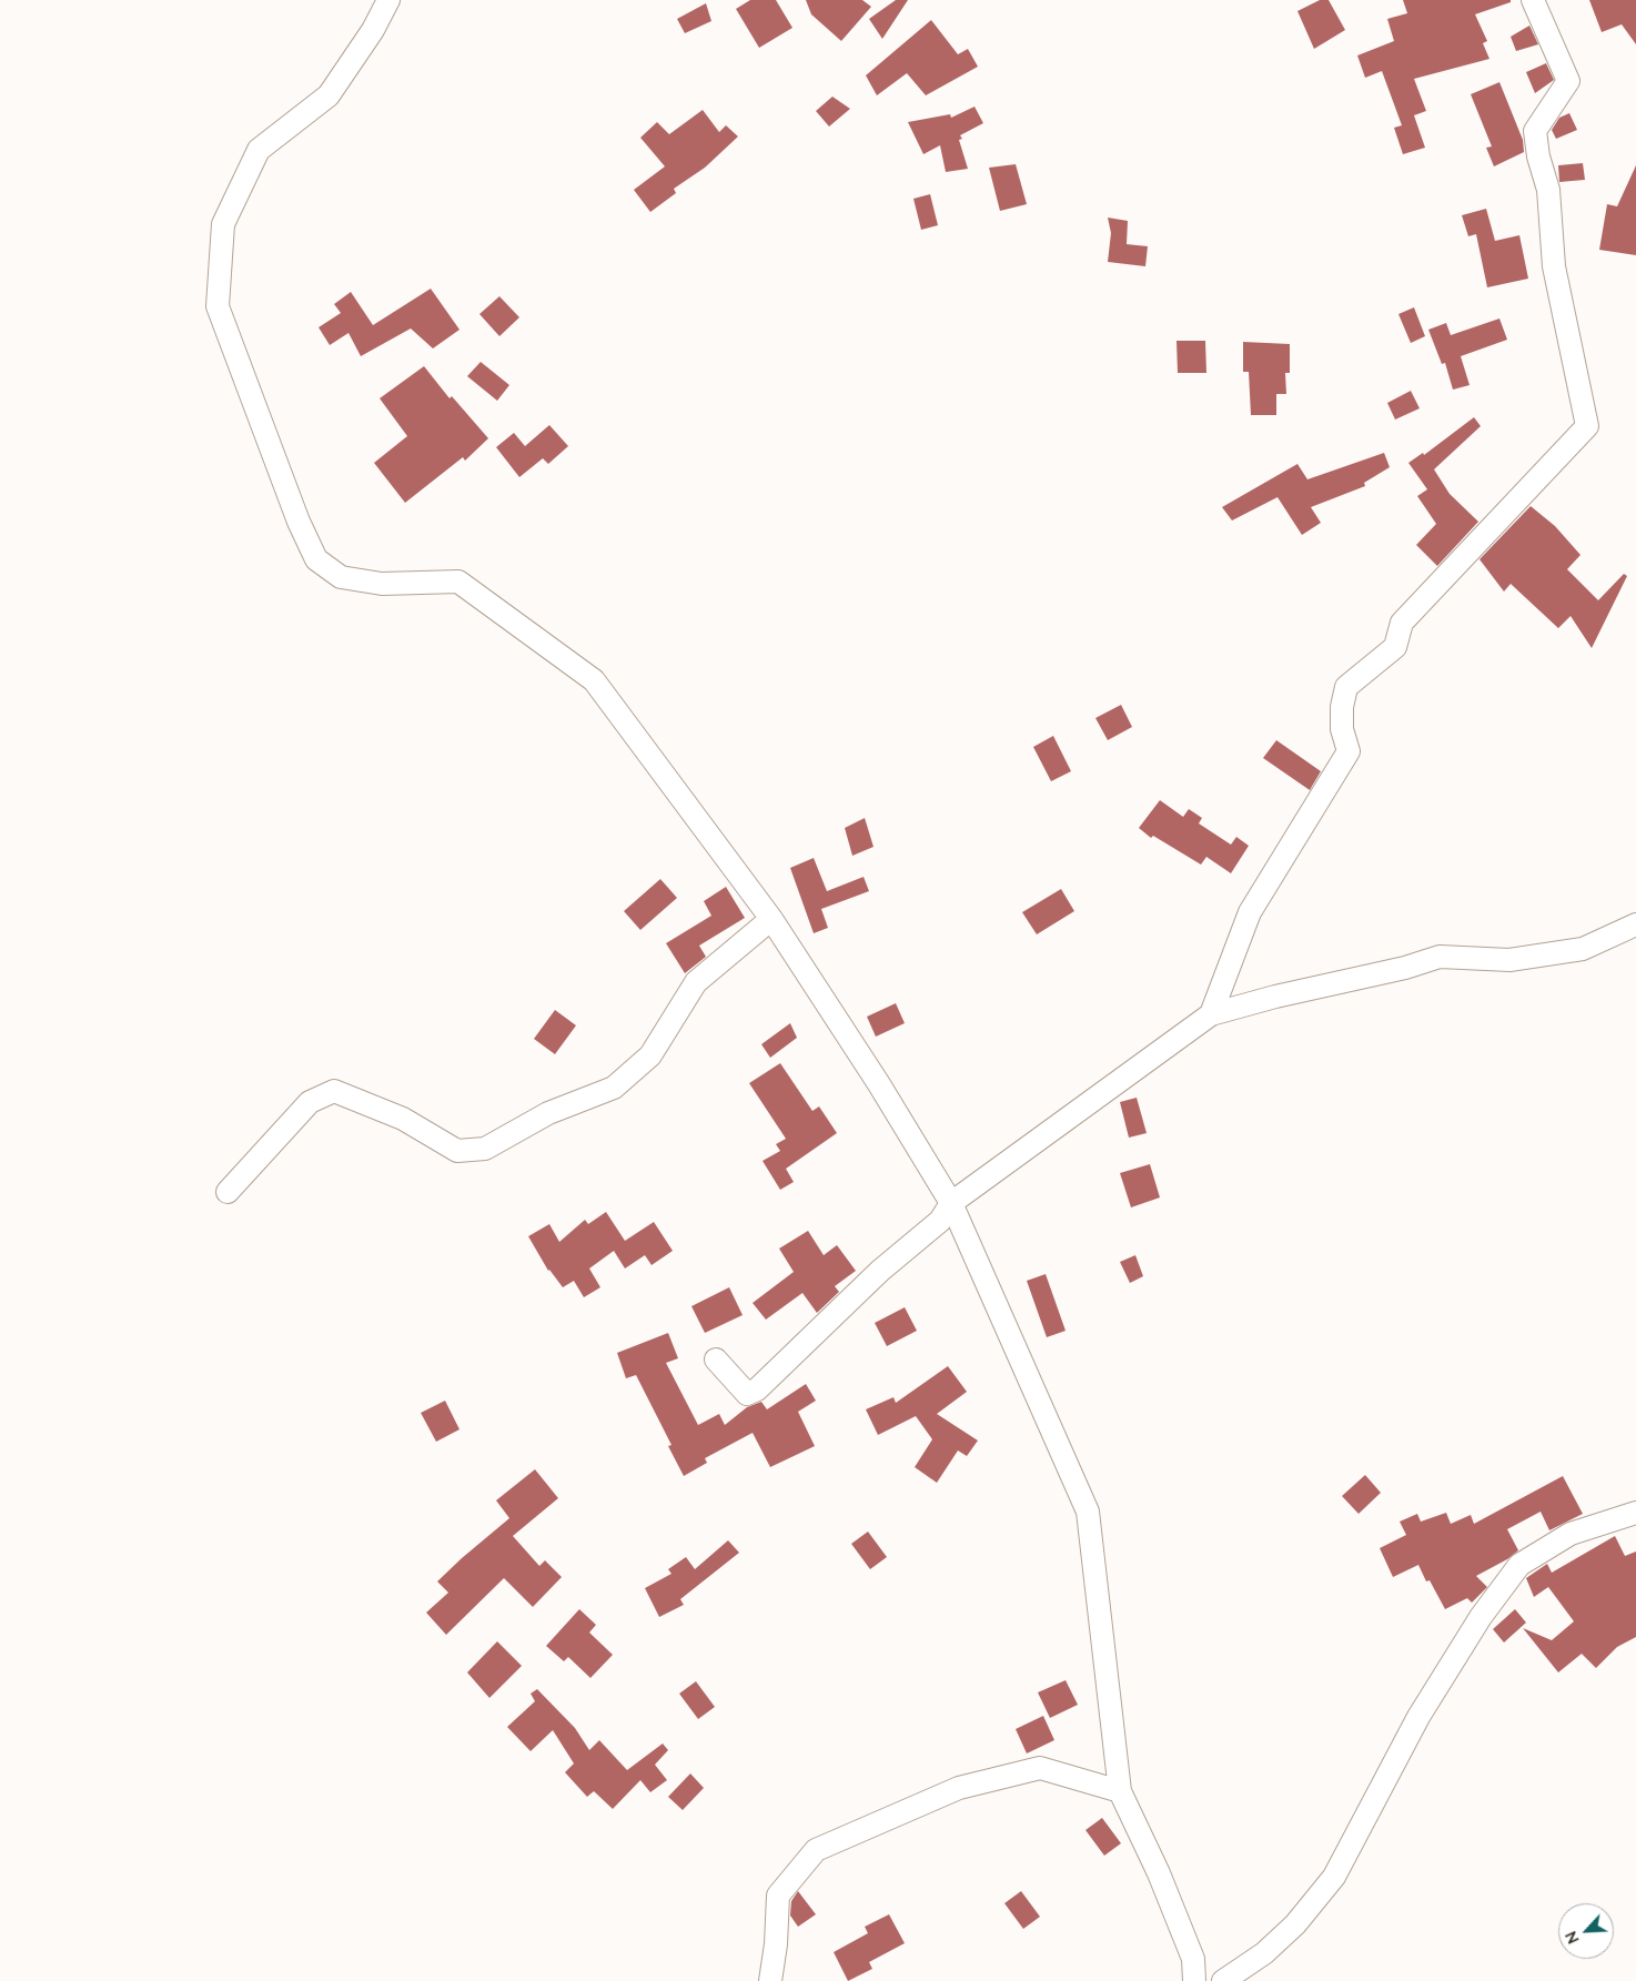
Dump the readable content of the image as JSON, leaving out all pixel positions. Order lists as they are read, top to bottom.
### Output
{
  "north": "bottom left"
}
